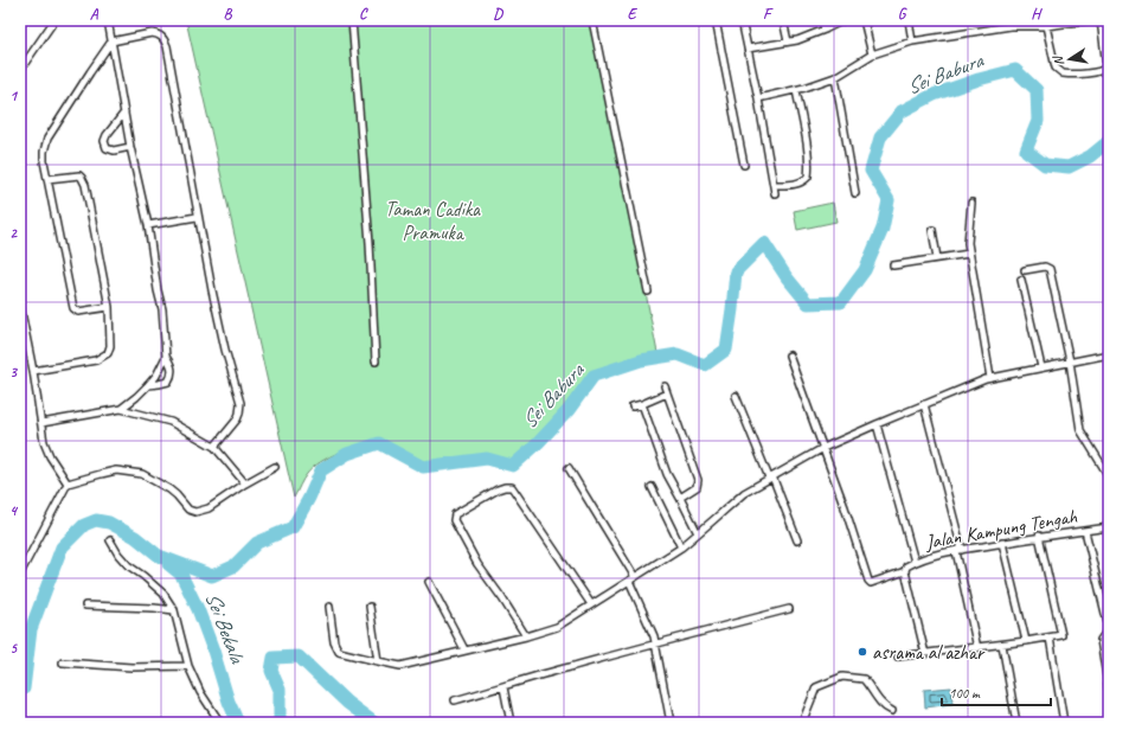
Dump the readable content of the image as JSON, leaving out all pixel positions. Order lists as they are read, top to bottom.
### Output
{
  "streets": {
    "street": ["Jalan Kampung Tengah"]
  },
  "water": ["Sei Babura", "Sei Bekala"],
  "parks": ["Taman Cadika Pramuka"],
  "places": ["asrama al azhar"],
  "scale_bar": "100 m",
  "north": "left",
  "grid": {
    "columns": [
      "A",
      "B",
      "C",
      "D",
      "E",
      "F",
      "G",
      "H"
    ],
    "rows": [
      "1",
      "2",
      "3",
      "4",
      "5"
    ]
  }
}
